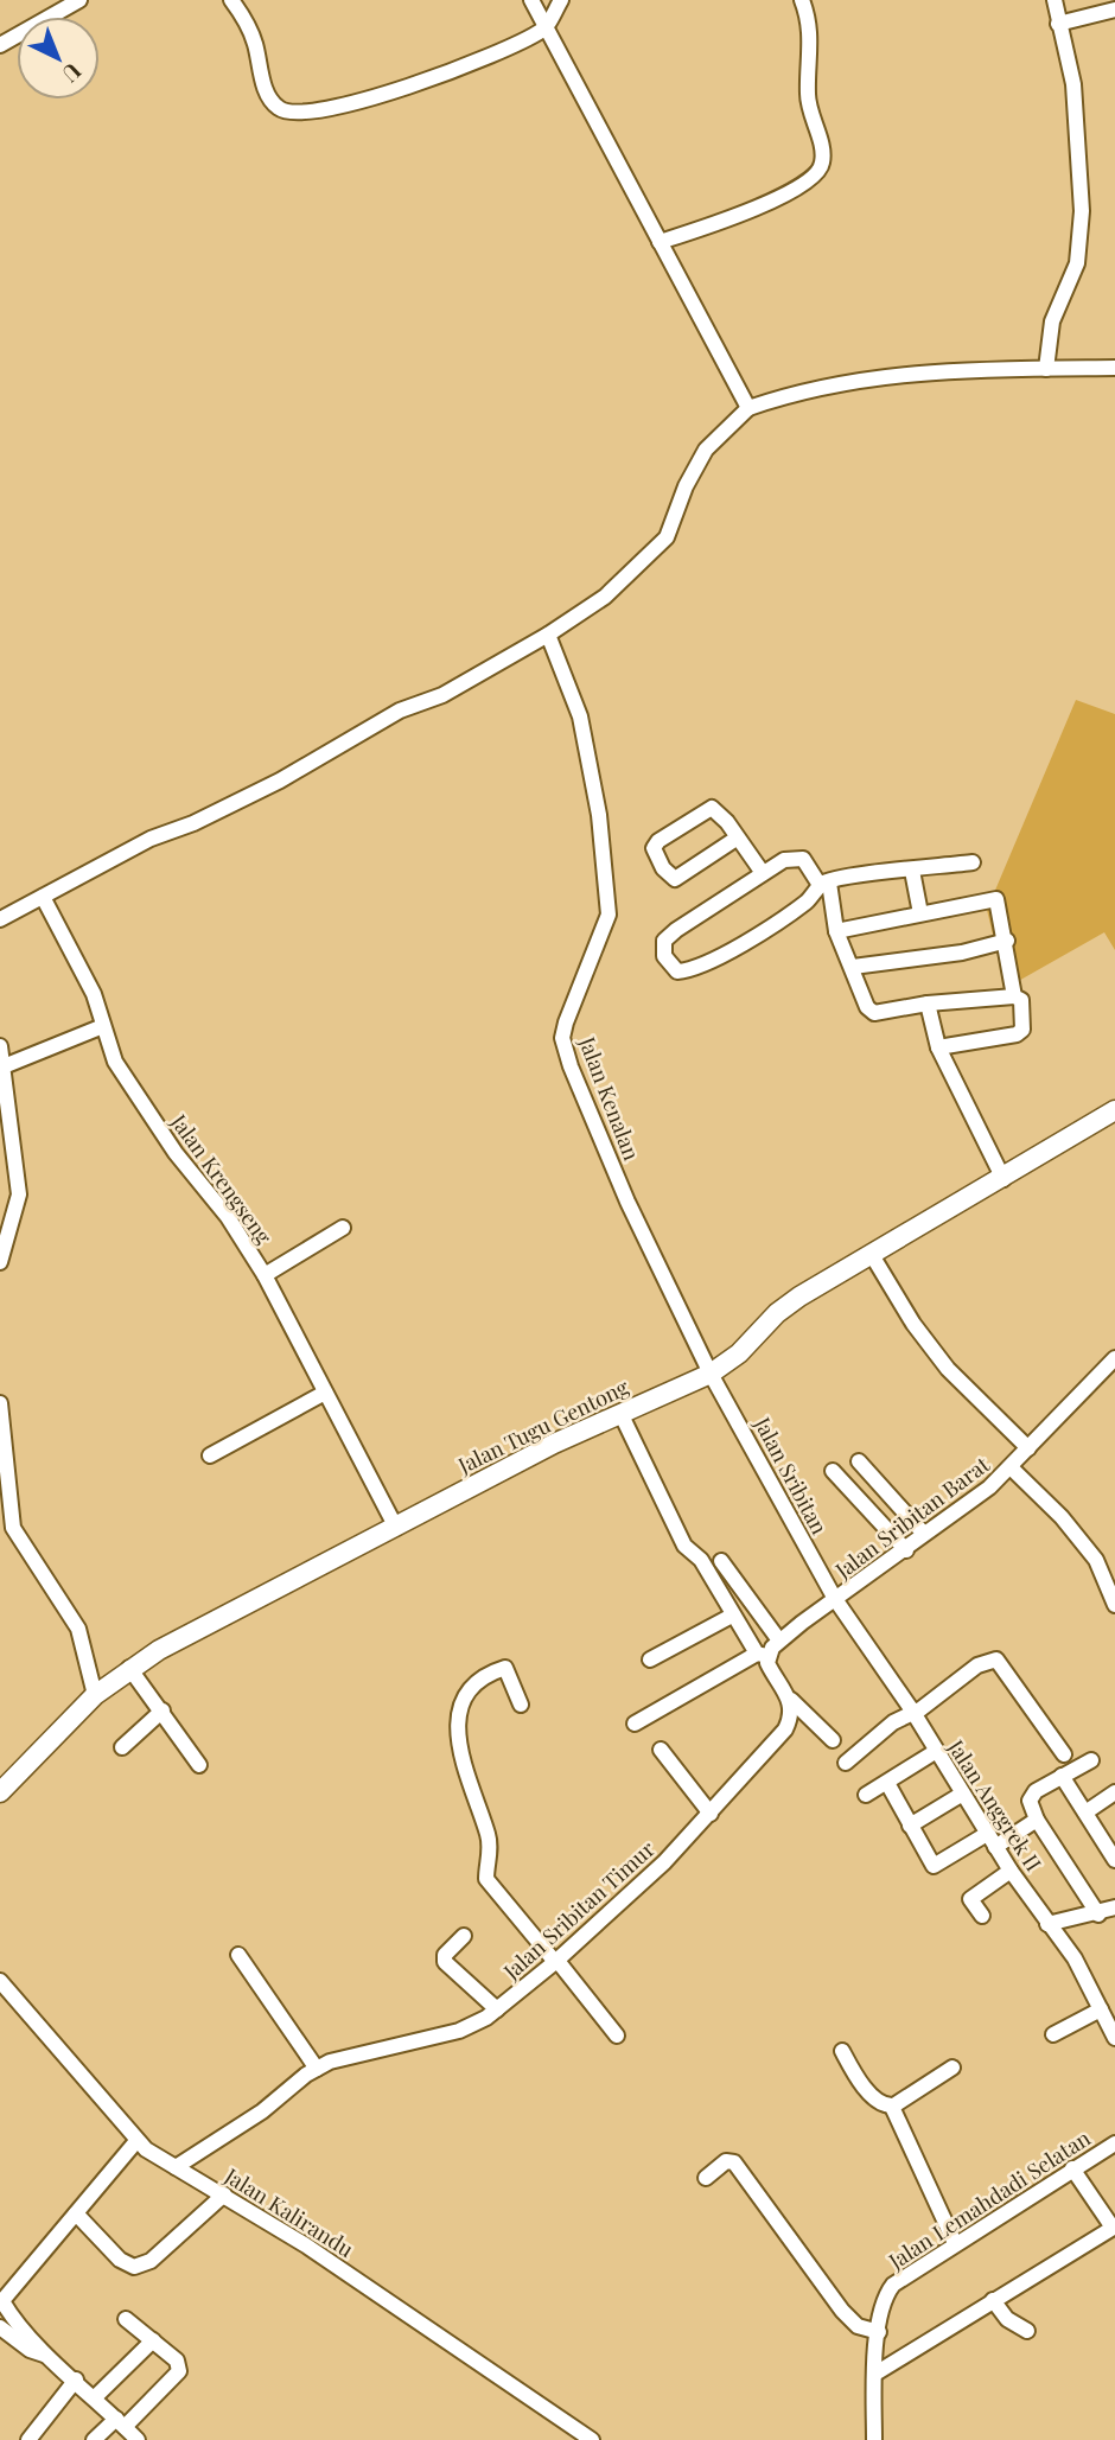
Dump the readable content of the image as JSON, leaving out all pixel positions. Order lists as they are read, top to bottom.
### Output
{
  "streets": {
    "main road": ["Jalan Tugu Gentong"],
    "street": [
      "Jalan Kenalan",
      "Jalan Krengseng",
      "Jalan Sribitan",
      "Jalan Sribitan Barat",
      "Jalan Anggrek II",
      "Jalan Sribitan Timur",
      "Jalan Lemahdadi Selatan",
      "Jalan Kalirandu"
    ]
  },
  "crossings": [
    ["Jalan Kenalan", "Jalan Tugu Gentong"],
    ["Jalan Kenalan", "Jalan Sribitan"],
    ["Jalan Krengseng", "Jalan Tugu Gentong"],
    ["Jalan Tugu Gentong", "Jalan Sribitan"],
    ["Jalan Sribitan", "Jalan Sribitan Barat"],
    ["Jalan Sribitan", "Jalan Anggrek II"],
    ["Jalan Sribitan Barat", "Jalan Anggrek II"],
    ["Jalan Sribitan Timur", "Jalan Kalirandu"]
  ],
  "north": "bottom right"
}
